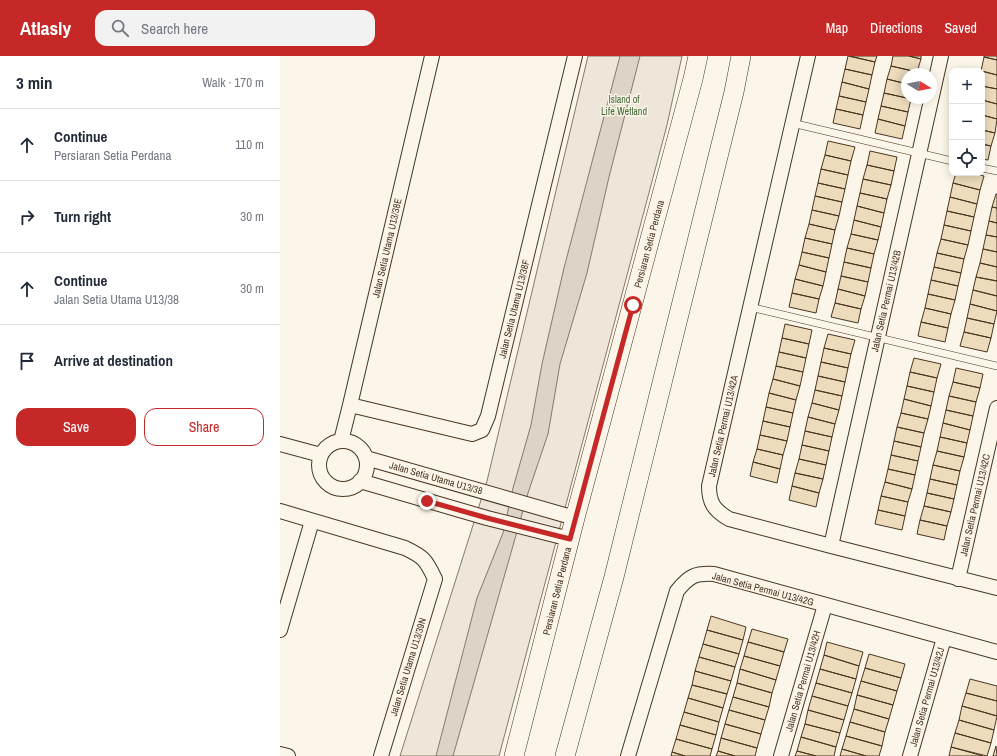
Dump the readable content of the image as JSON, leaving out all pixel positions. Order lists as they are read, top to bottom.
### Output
{
  "streets": {
    "main road": ["Persiaran Setia Perdana"],
    "street": [
      "Jalan Setia Utama U13/38E",
      "Jalan Setia Permai U13/42B",
      "Jalan Setia Utama U13/38F",
      "Jalan Setia Permai U13/42A",
      "Jalan Setia Utama U13/38",
      "Jalan Setia Permai U13/42C",
      "Jalan Setia Permai U13/42G",
      "Jalan Setia Utama U13/39N",
      "Jalan Setia Permai U13/42H",
      "Jalan Setia Permai U13/42J"
    ]
  },
  "crossings": [
    ["Persiaran Setia Perdana", "Jalan Setia Utama U13/38"],
    ["Jalan Setia Utama U13/38E", "Jalan Setia Utama U13/38F"],
    ["Jalan Setia Utama U13/38E", "Jalan Setia Utama U13/38"],
    ["Jalan Setia Permai U13/42B", "Jalan Setia Permai U13/42A"],
    ["Jalan Setia Permai U13/42A", "Jalan Setia Permai U13/42C"],
    ["Jalan Setia Permai U13/42G", "Jalan Setia Permai U13/42H"],
    ["Jalan Setia Permai U13/42G", "Jalan Setia Permai U13/42J"]
  ],
  "parks": ["Island of Life Wetland"],
  "north": "right",
  "page": {
    "header": "Atlasly",
    "search": "Search here",
    "nav": ["Map", "Directions", "Saved"],
    "heading": ["3 min", "Walk · 170 m"],
    "map_buttons": ["+", "−"],
    "list": [
      ["Continue", "Persiaran Setia Perdana", "110 m"],
      ["Turn right", "30 m"],
      ["Continue", "Jalan Setia Utama U13/38", "30 m"],
      "Arrive at destination"
    ],
    "buttons": ["Save", "Share"]
  }
}
